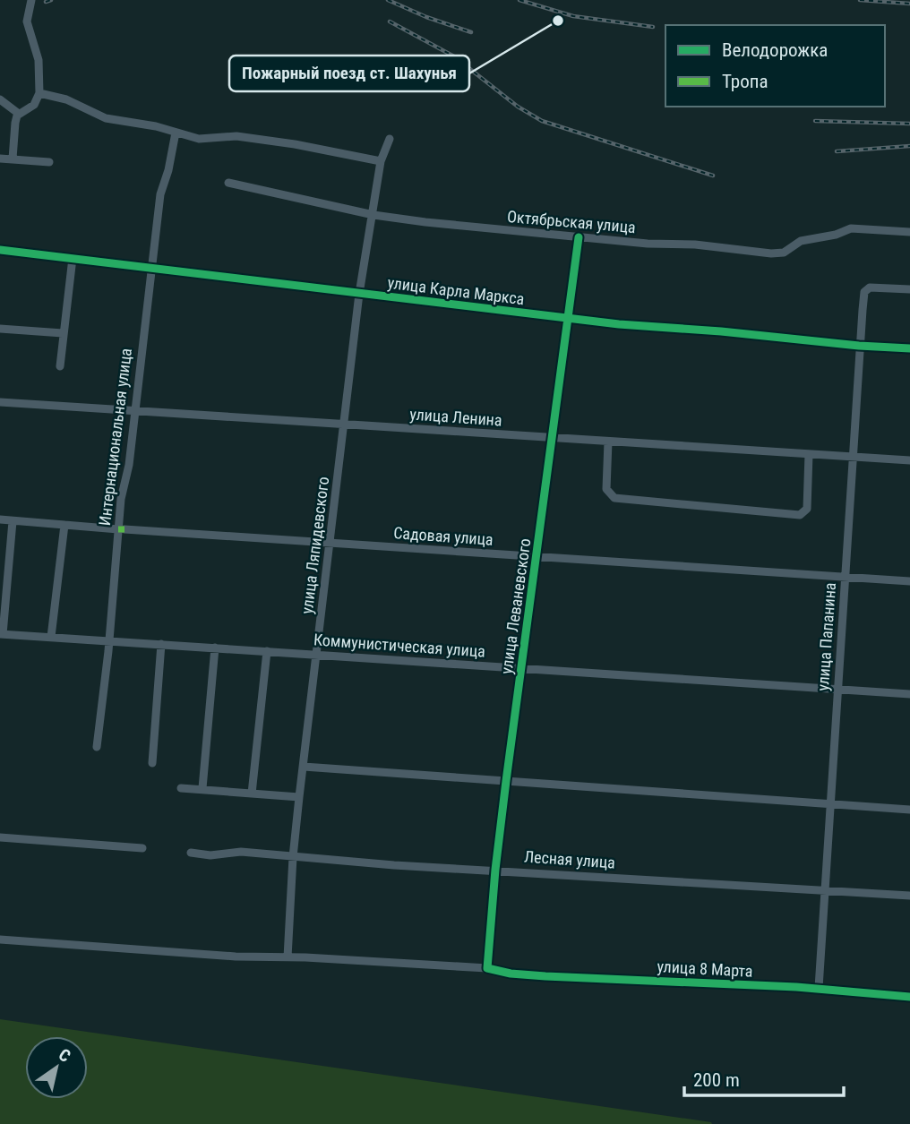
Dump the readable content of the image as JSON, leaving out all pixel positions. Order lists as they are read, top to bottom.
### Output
{
  "streets": {
    "street": [
      "Октябрьская улица",
      "улица Карла Маркса",
      "улица Ленина",
      "Интернациональная улица",
      "Садовая улица",
      "улица Ляпидевского",
      "улица Леваневского",
      "улица Папанина",
      "Коммунистическая улица",
      "Лесная улица",
      "улица 8 Марта"
    ]
  },
  "crossings": [
    ["Октябрьская улица", "улица Ляпидевского"],
    ["Октябрьская улица", "улица Леваневского"],
    ["улица Карла Маркса", "Интернациональная улица"],
    ["улица Карла Маркса", "улица Ляпидевского"],
    ["улица Карла Маркса", "улица Леваневского"],
    ["улица Карла Маркса", "улица Папанина"],
    ["улица Ленина", "Интернациональная улица"],
    ["улица Ленина", "улица Ляпидевского"],
    ["улица Ленина", "улица Леваневского"],
    ["улица Ленина", "улица Папанина"],
    ["Интернациональная улица", "Садовая улица"],
    ["Интернациональная улица", "Коммунистическая улица"],
    ["Садовая улица", "улица Ляпидевского"],
    ["Садовая улица", "улица Леваневского"],
    ["Садовая улица", "улица Папанина"],
    ["улица Ляпидевского", "Коммунистическая улица"],
    ["улица Ляпидевского", "Лесная улица"],
    ["улица Леваневского", "Коммунистическая улица"],
    ["улица Леваневского", "Лесная улица"],
    ["улица Леваневского", "улица 8 Марта"],
    ["улица Папанина", "Коммунистическая улица"],
    ["улица Папанина", "Лесная улица"],
    ["улица Папанина", "улица 8 Марта"]
  ],
  "places": ["Пожарный поезд ст. Шахунья"],
  "legend": ["Велодорожка", "Тропа"],
  "scale_bar": "200 m",
  "north": "top right"
}
